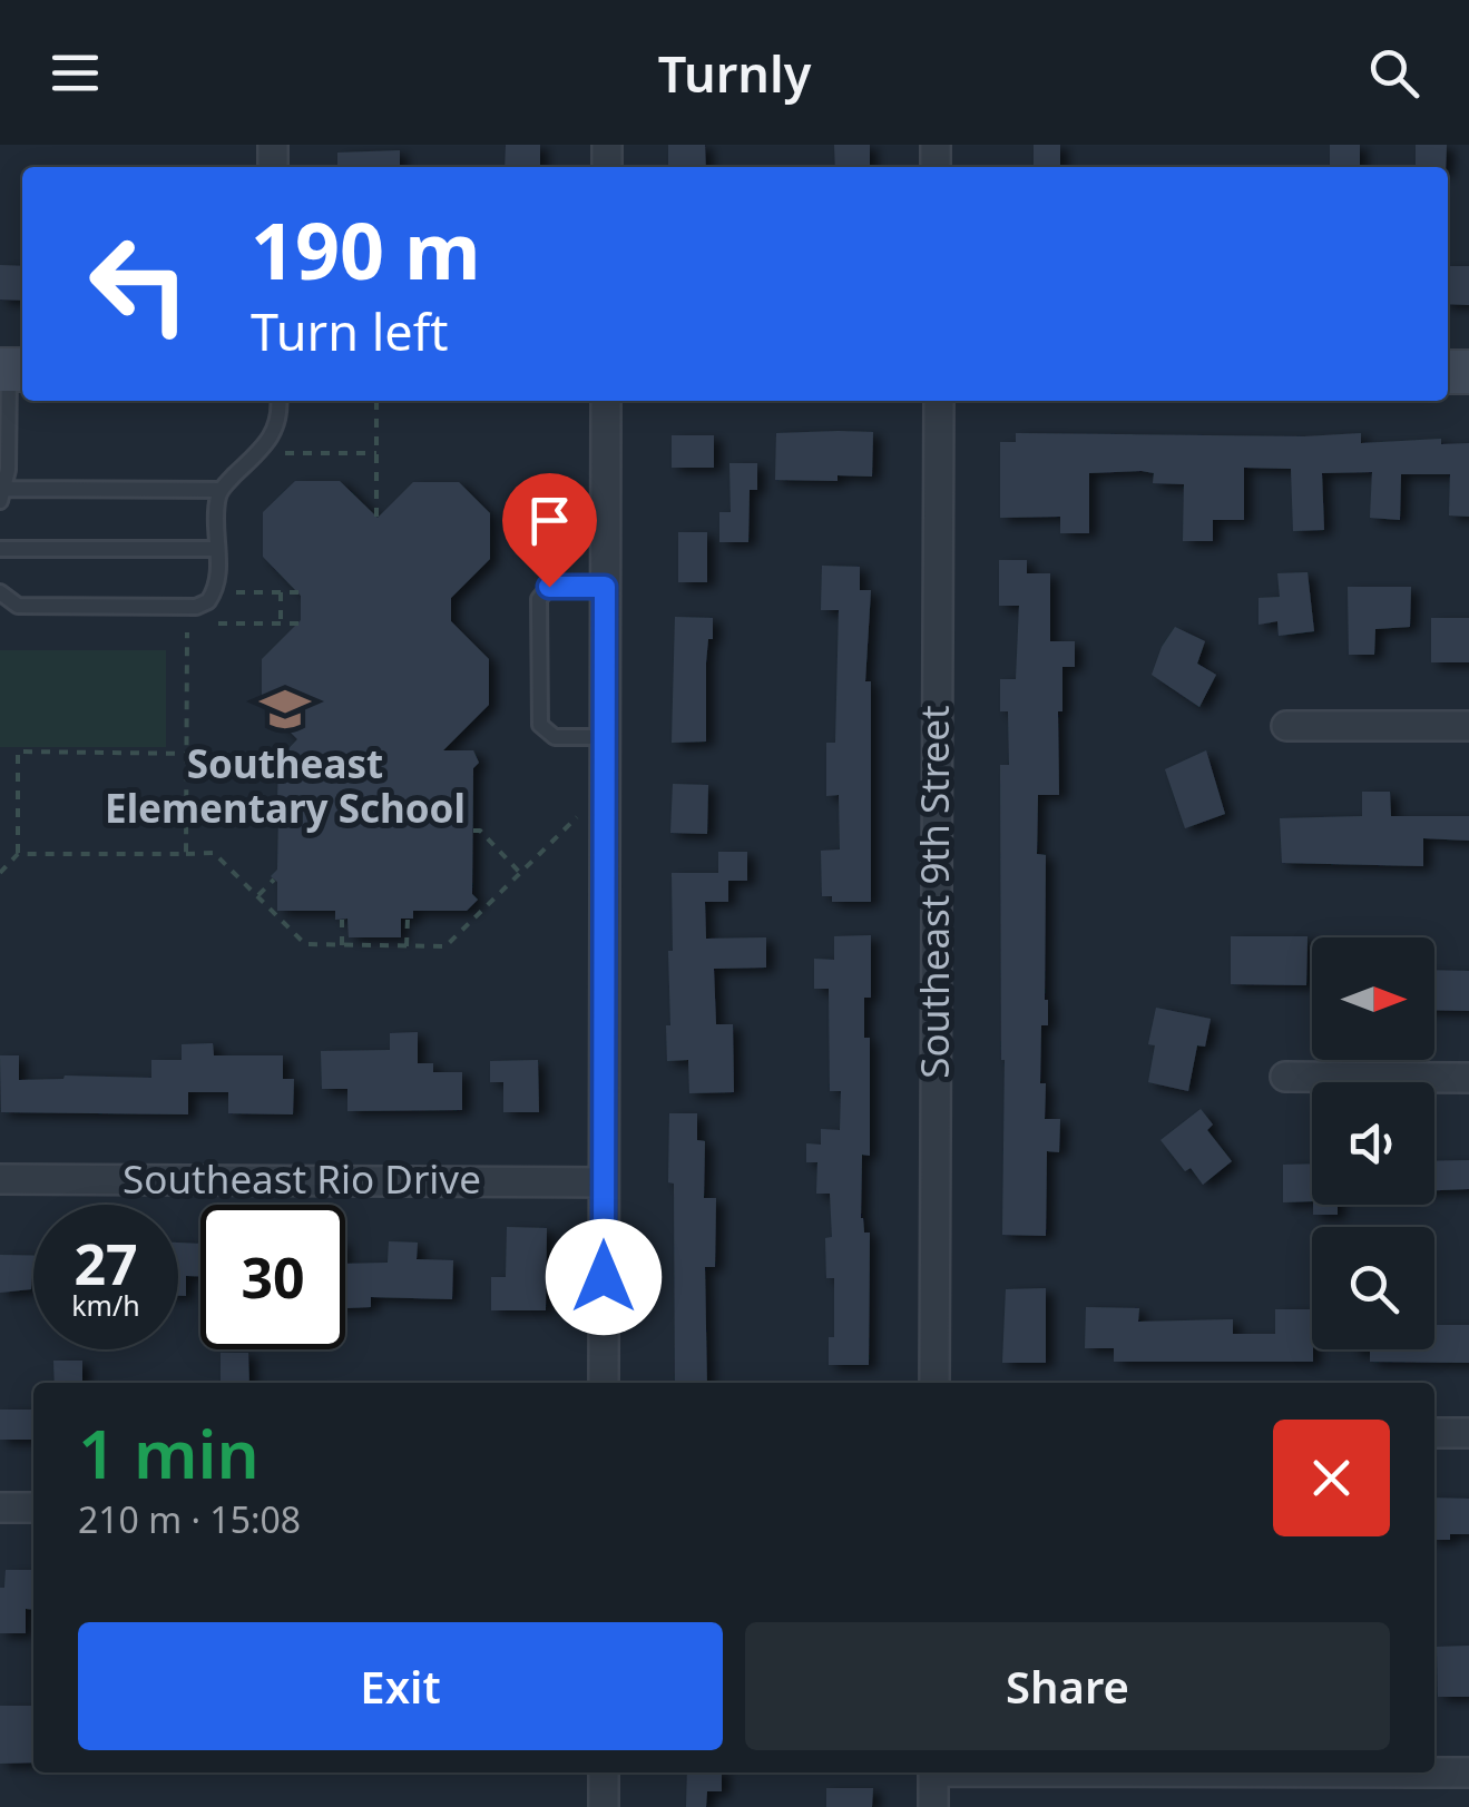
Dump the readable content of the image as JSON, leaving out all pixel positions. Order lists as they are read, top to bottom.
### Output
{
  "streets": {
    "street": ["Southeast 9th Street", "Southeast Rio Drive"]
  },
  "places": {
    "school or university": ["Southeast Elementary School"]
  },
  "north": "right",
  "page": {
    "header": "Turnly",
    "turn": ["190 m", "Turn left"],
    "speed": "27 km/h",
    "limit": "30",
    "heading": ["1 min", "210 m · 15:08"],
    "buttons": ["Exit", "Share"]
  }
}
